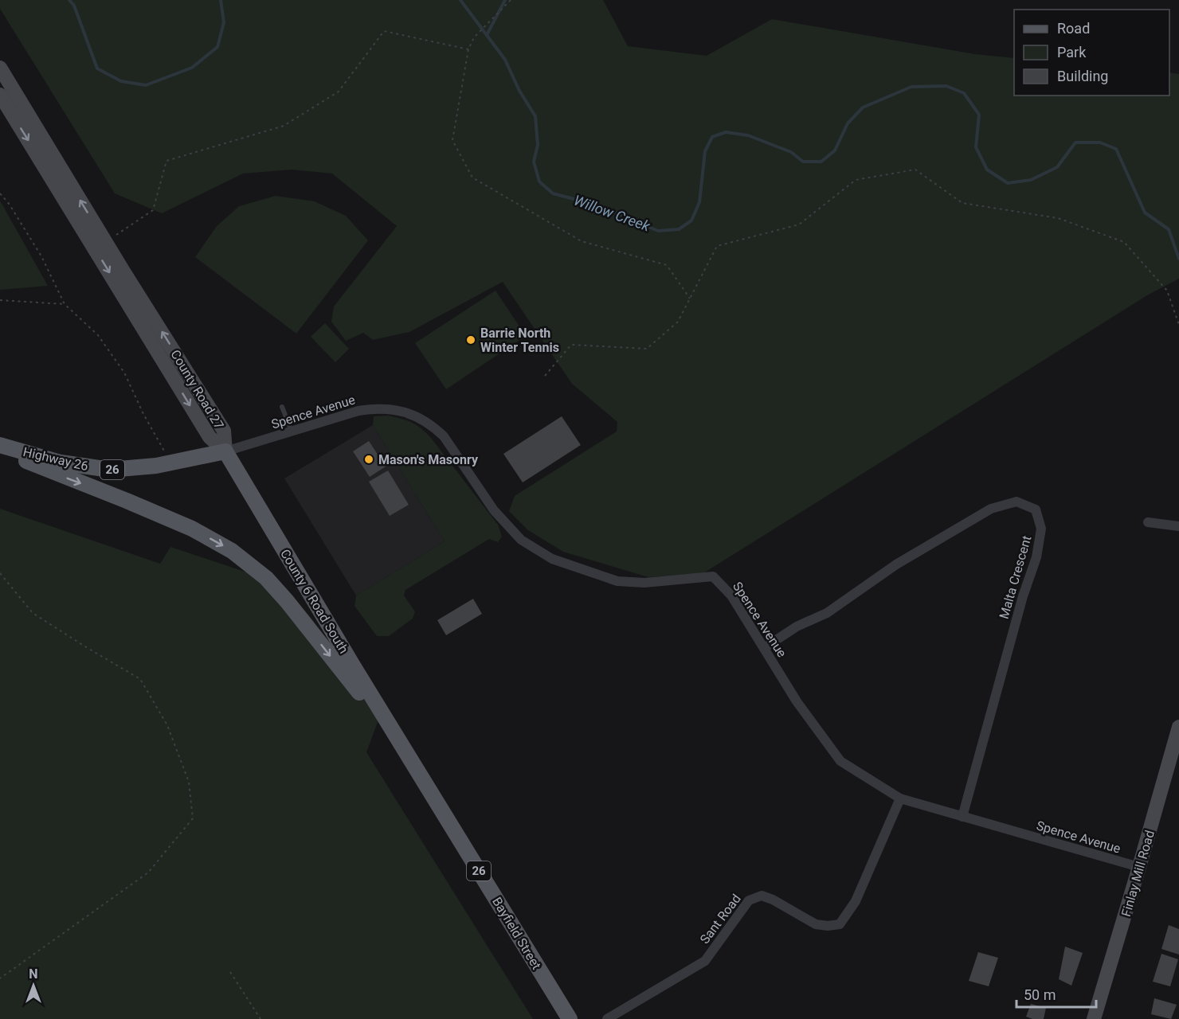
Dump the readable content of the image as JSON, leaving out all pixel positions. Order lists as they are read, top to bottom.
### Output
{
  "streets": {
    "main road": [
      "County Road 27",
      "Highway 26",
      "26",
      "County 6 Road South",
      "Finlay Mill Road",
      "Bayfield Street"
    ],
    "street": ["Spence Avenue", "Malta Crescent", "Sant Road"]
  },
  "crossings": [
    ["County Road 27", "Spence Avenue"],
    ["County Road 27", "Highway 26"],
    ["County Road 27", "County 6 Road South"],
    ["Spence Avenue", "Highway 26"],
    ["Spence Avenue", "Malta Crescent"],
    ["Spence Avenue", "County 6 Road South"],
    ["Spence Avenue", "Finlay Mill Road"],
    ["Spence Avenue", "Sant Road"],
    ["Highway 26", "County 6 Road South"],
    ["County 6 Road South", "Bayfield Street"]
  ],
  "water": ["Willow Creek"],
  "places": ["Barrie North Winter Tennis", "Mason's Masonry"],
  "legend": ["Road", "Park", "Building"],
  "scale_bar": "50 m",
  "north": "top"
}
